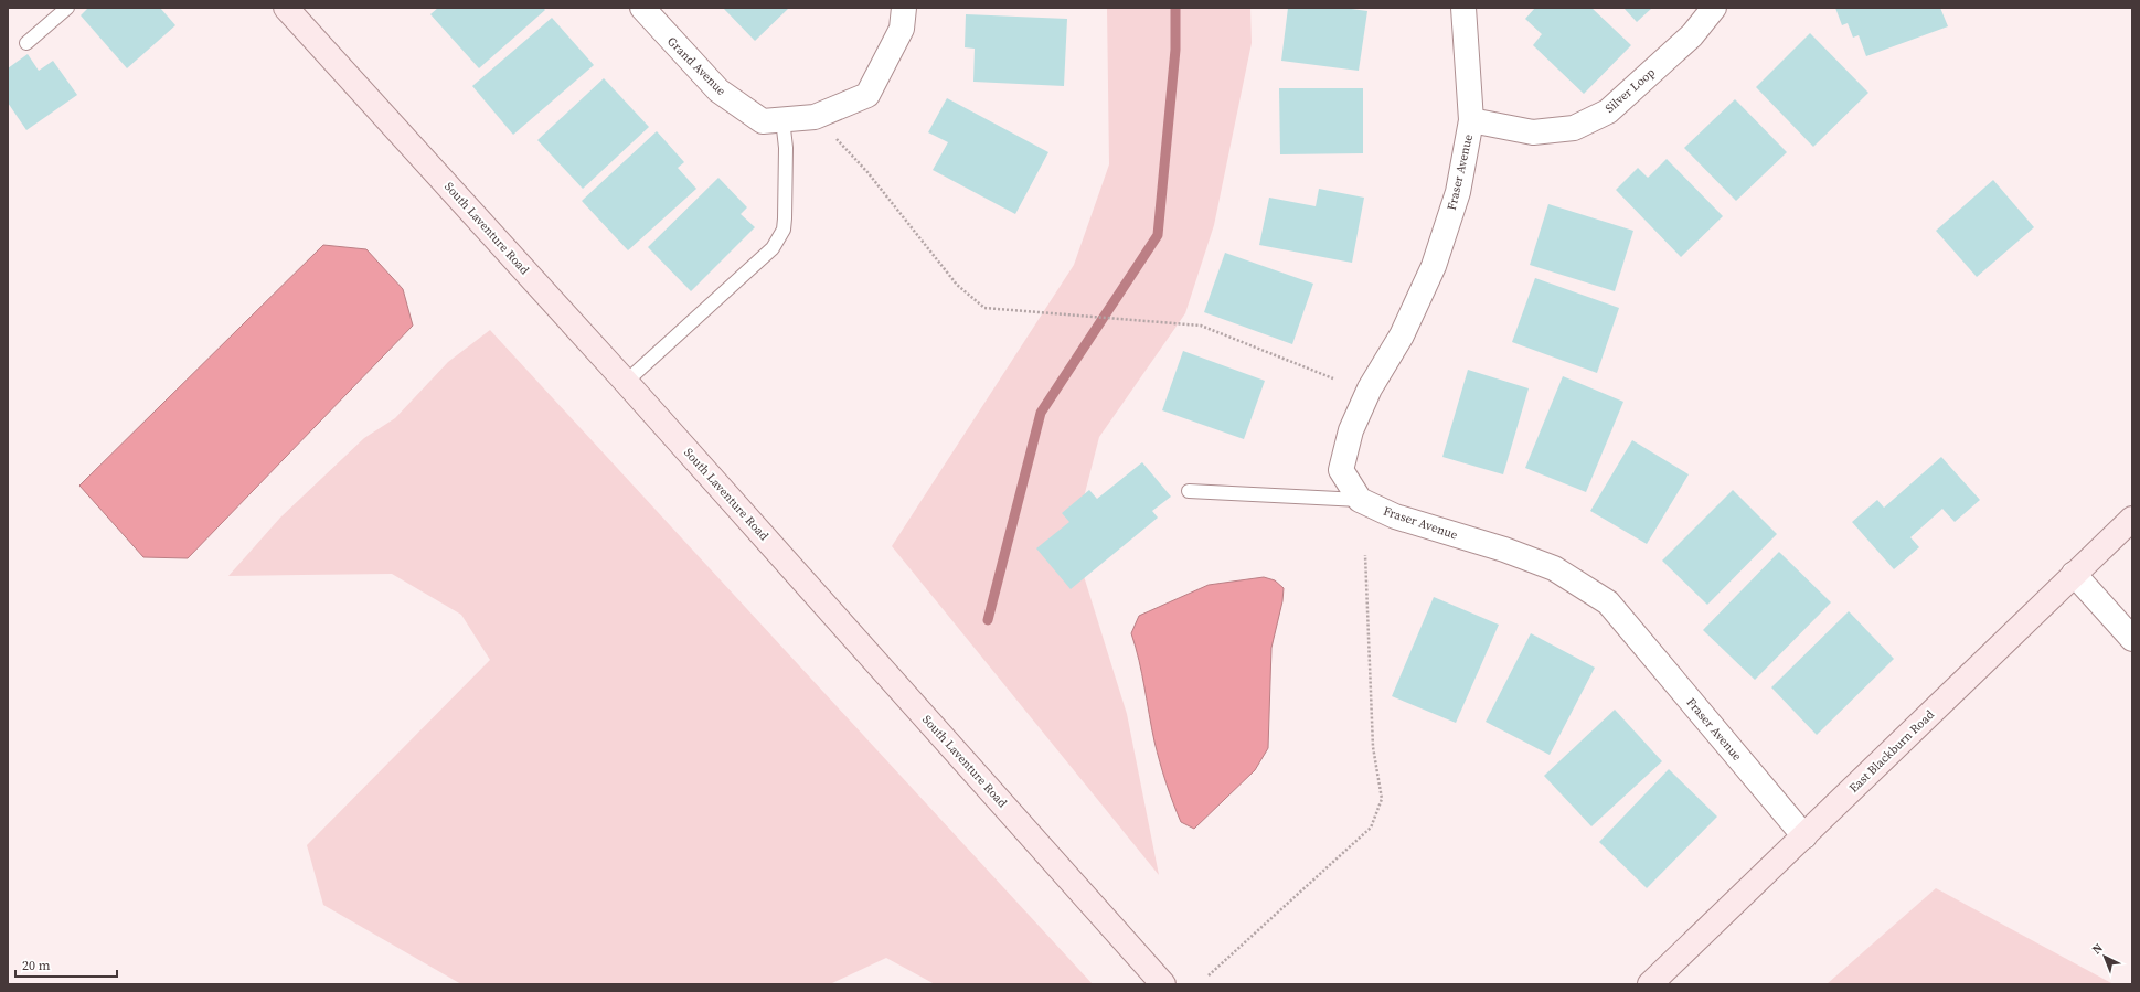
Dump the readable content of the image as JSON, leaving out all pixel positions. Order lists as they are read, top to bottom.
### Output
{
  "streets": {
    "street": [
      "Grand Avenue",
      "Silver Loop",
      "Fraser Avenue",
      "South Laventure Road",
      "East Blackburn Road"
    ]
  },
  "crossings": [
    ["Silver Loop", "Fraser Avenue"],
    ["Fraser Avenue", "East Blackburn Road"]
  ],
  "scale_bar": "20 m",
  "north": "top left"
}
